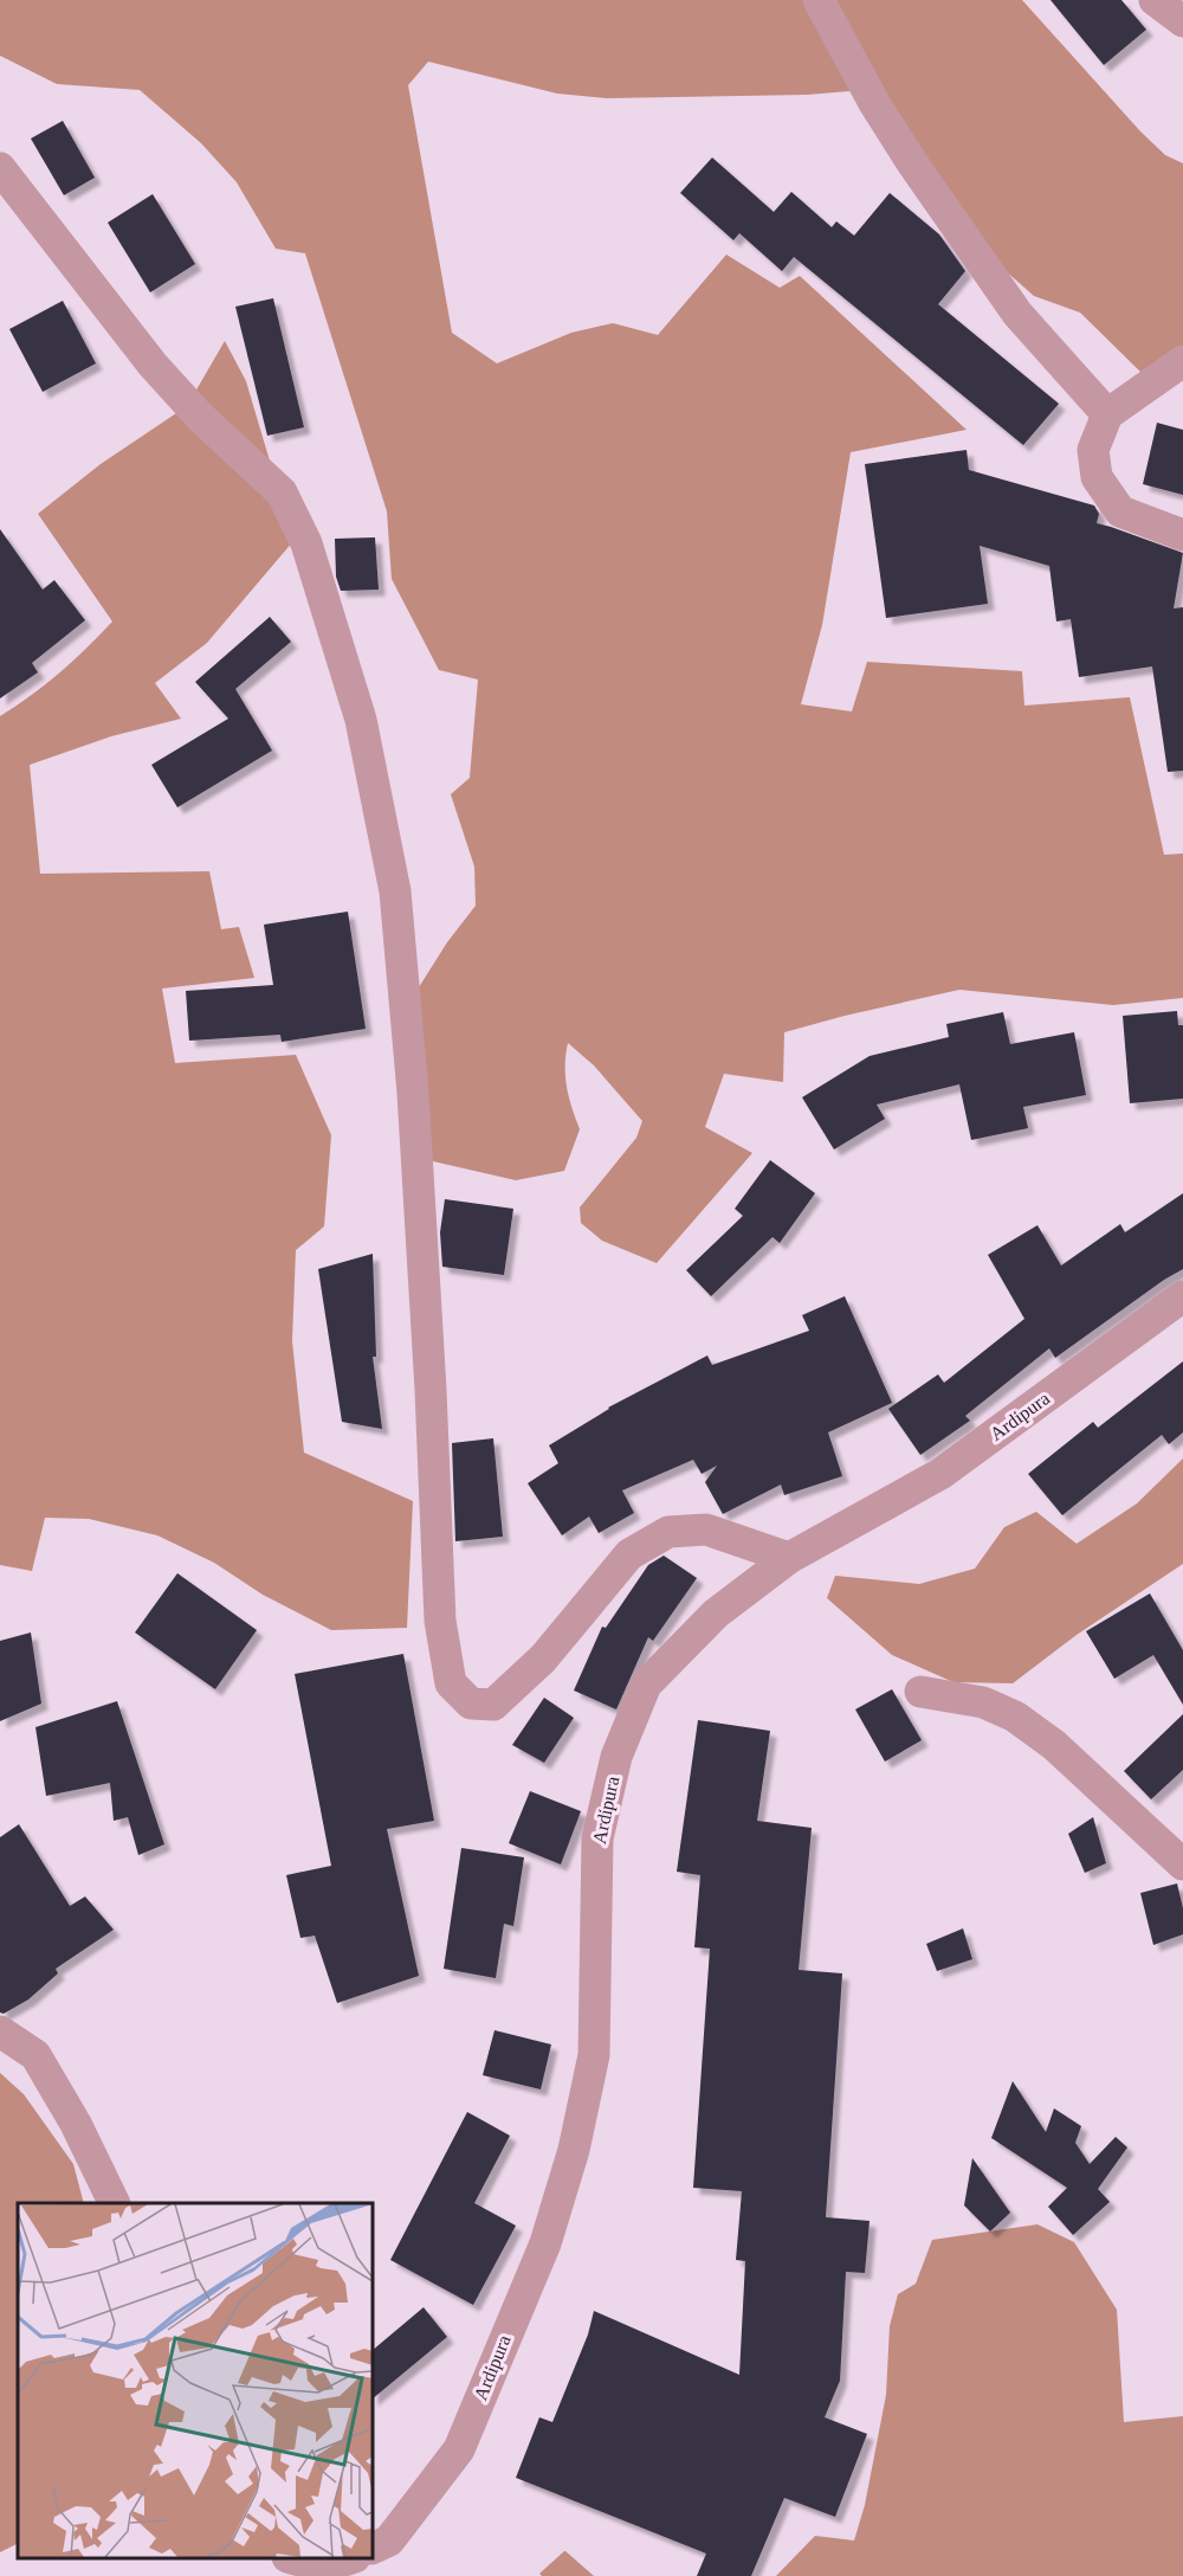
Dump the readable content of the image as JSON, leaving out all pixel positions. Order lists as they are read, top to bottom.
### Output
{
  "streets": {
    "street": ["Ardipura"]
  }
}
